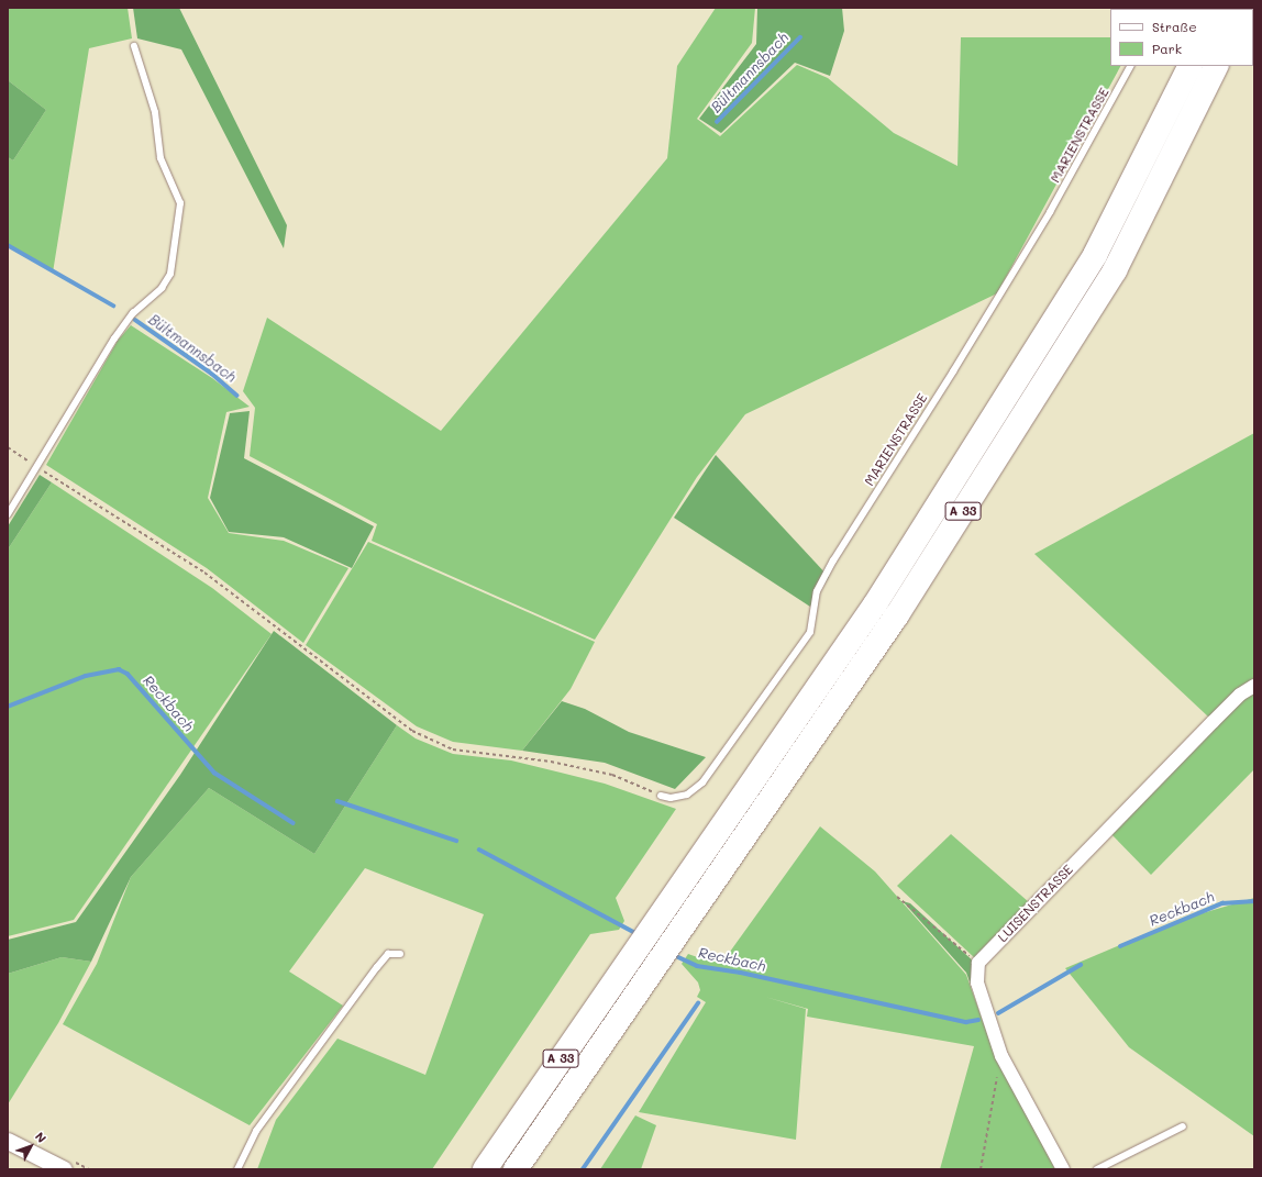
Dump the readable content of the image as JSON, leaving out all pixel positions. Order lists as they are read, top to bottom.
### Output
{
  "streets": {
    "highway": ["A 33"],
    "street": ["LUISENSTRASSE"],
    "lane": ["MARIENSTRASSE"]
  },
  "water": ["Bültmannsbach", "Reckbach"],
  "legend": ["Straße", "Park"],
  "north": "top right"
}
